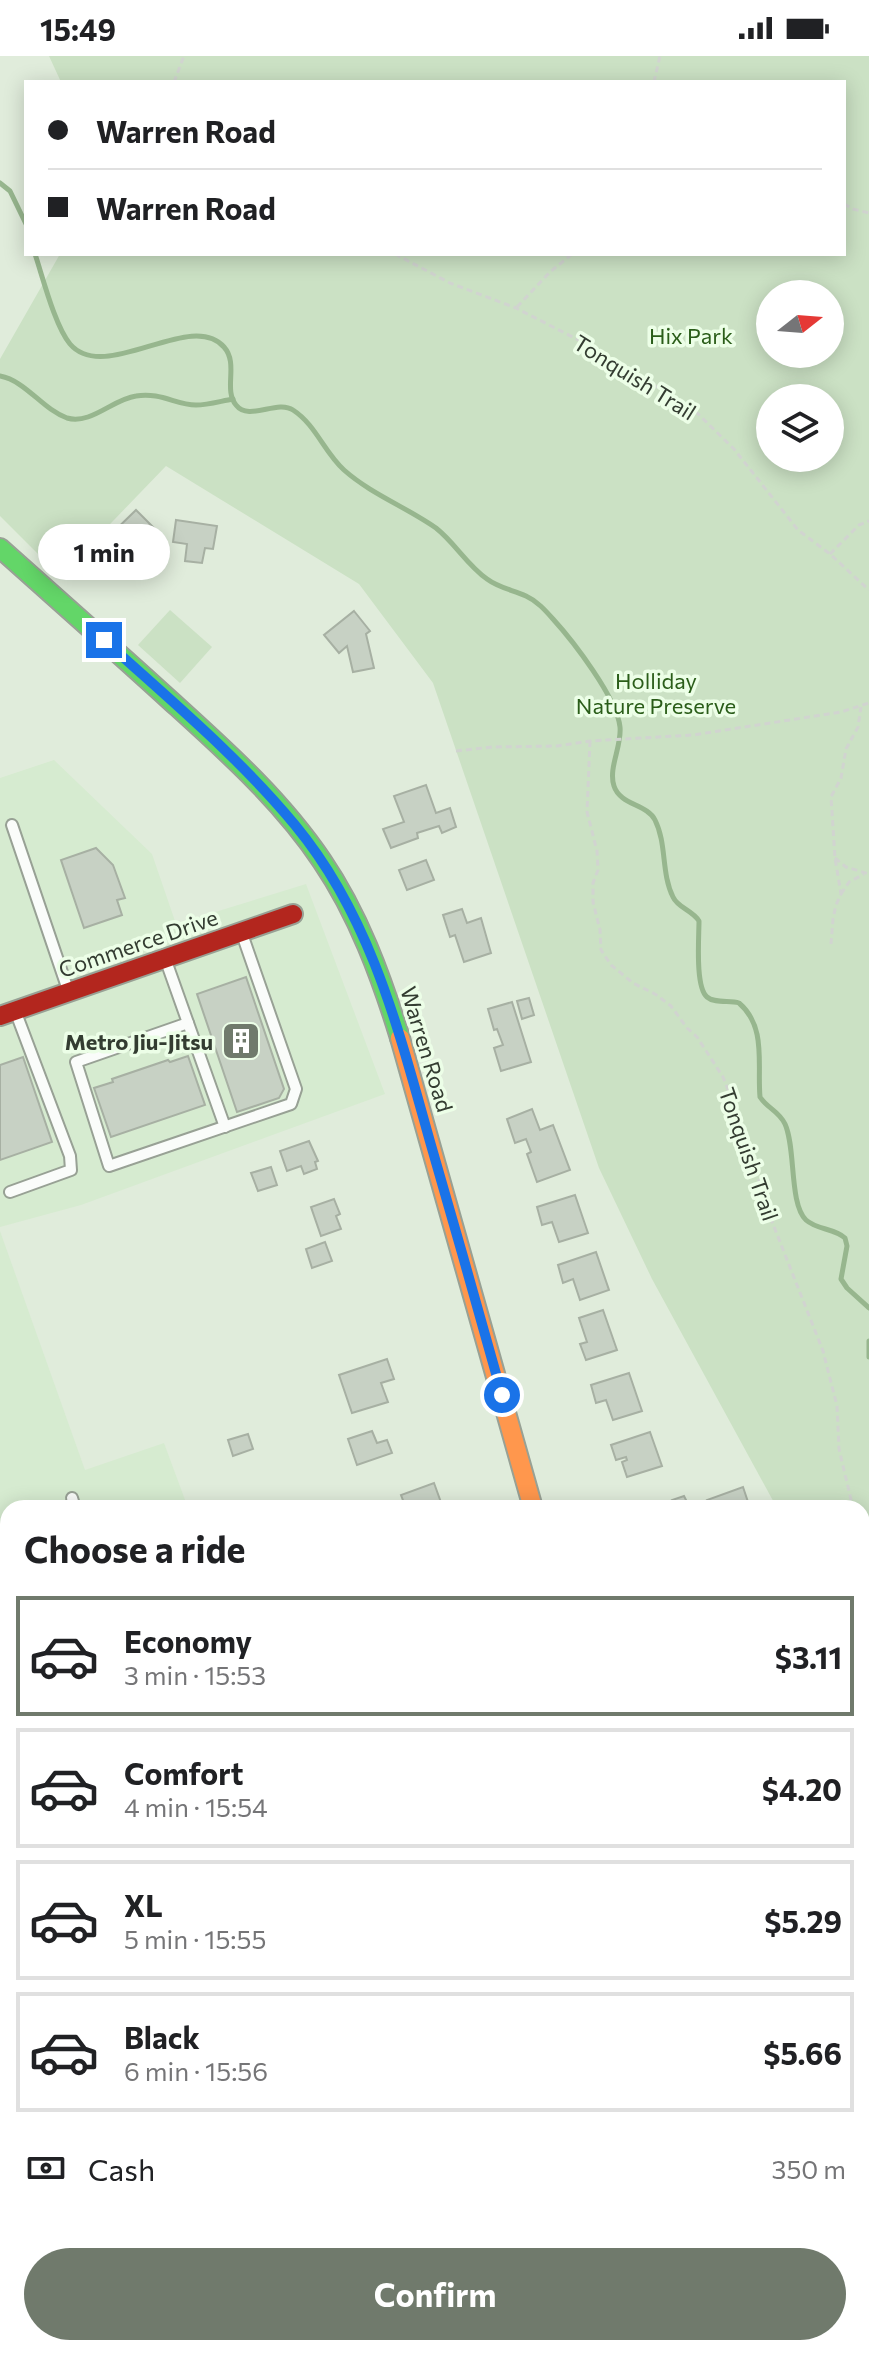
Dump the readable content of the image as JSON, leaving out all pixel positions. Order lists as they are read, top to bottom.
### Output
{
  "streets": {
    "main road": ["Commerce Drive", "Warren Road"],
    "path": ["Tonquish Trail"]
  },
  "parks": ["Hix Park", "Holliday Nature Preserve"],
  "places": {
    "building": ["Metro Jiu-Jitsu"]
  },
  "north": "right",
  "page": {
    "status": "15:49",
    "banner": ["Warren Road", "Warren Road"],
    "bubble": "1 min",
    "heading": "Choose a ride",
    "list": [
      {
        "name": "Economy",
        "note": "3 min · 15:53",
        "value": "$3.11"
      },
      {
        "name": "Comfort",
        "note": "4 min · 15:54",
        "value": "$4.20"
      },
      {
        "name": "XL",
        "note": "5 min · 15:55",
        "value": "$5.29"
      },
      {
        "name": "Black",
        "note": "6 min · 15:56",
        "value": "$5.66"
      }
    ],
    "pay": ["Cash", "350 m"],
    "buttons": "Confirm"
  }
}
